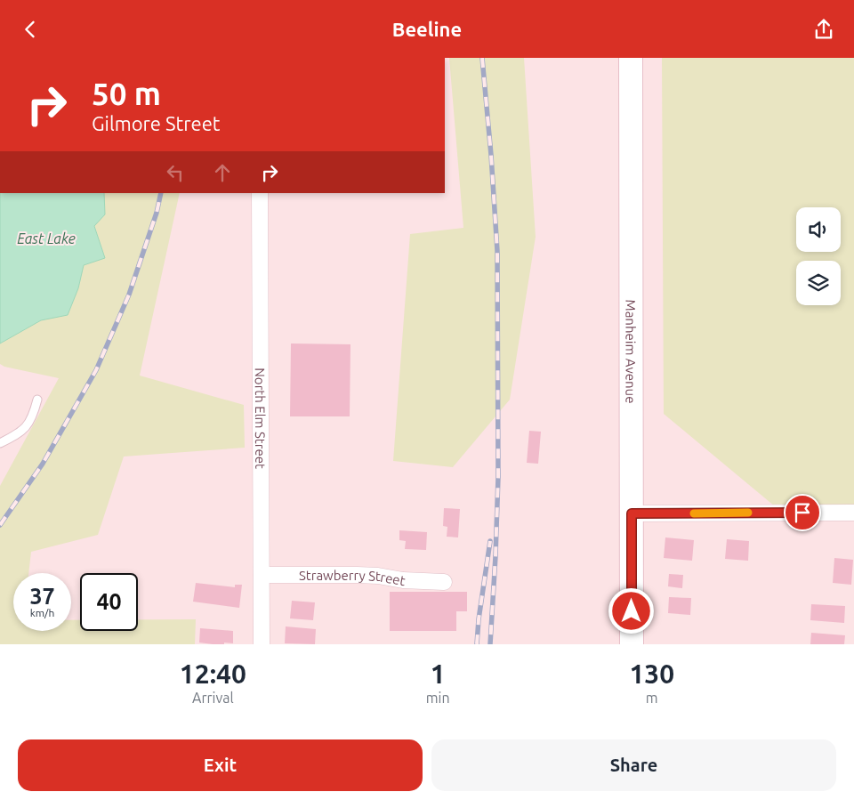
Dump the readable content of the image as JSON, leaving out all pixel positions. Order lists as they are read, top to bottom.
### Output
{
  "streets": {
    "street": ["Manheim Avenue", "North Elm Street", "Strawberry Street"]
  },
  "crossings": [
    ["North Elm Street", "Strawberry Street"]
  ],
  "water": ["East Lake"],
  "page": {
    "header": "Beeline",
    "turn": ["50 m", "Gilmore Street"],
    "speed": "37 km/h",
    "limit": "40",
    "eta": [
      "12:40",
      "Arrival",
      "1",
      "min",
      "130",
      "m"
    ],
    "buttons": ["Exit", "Share"]
  }
}
